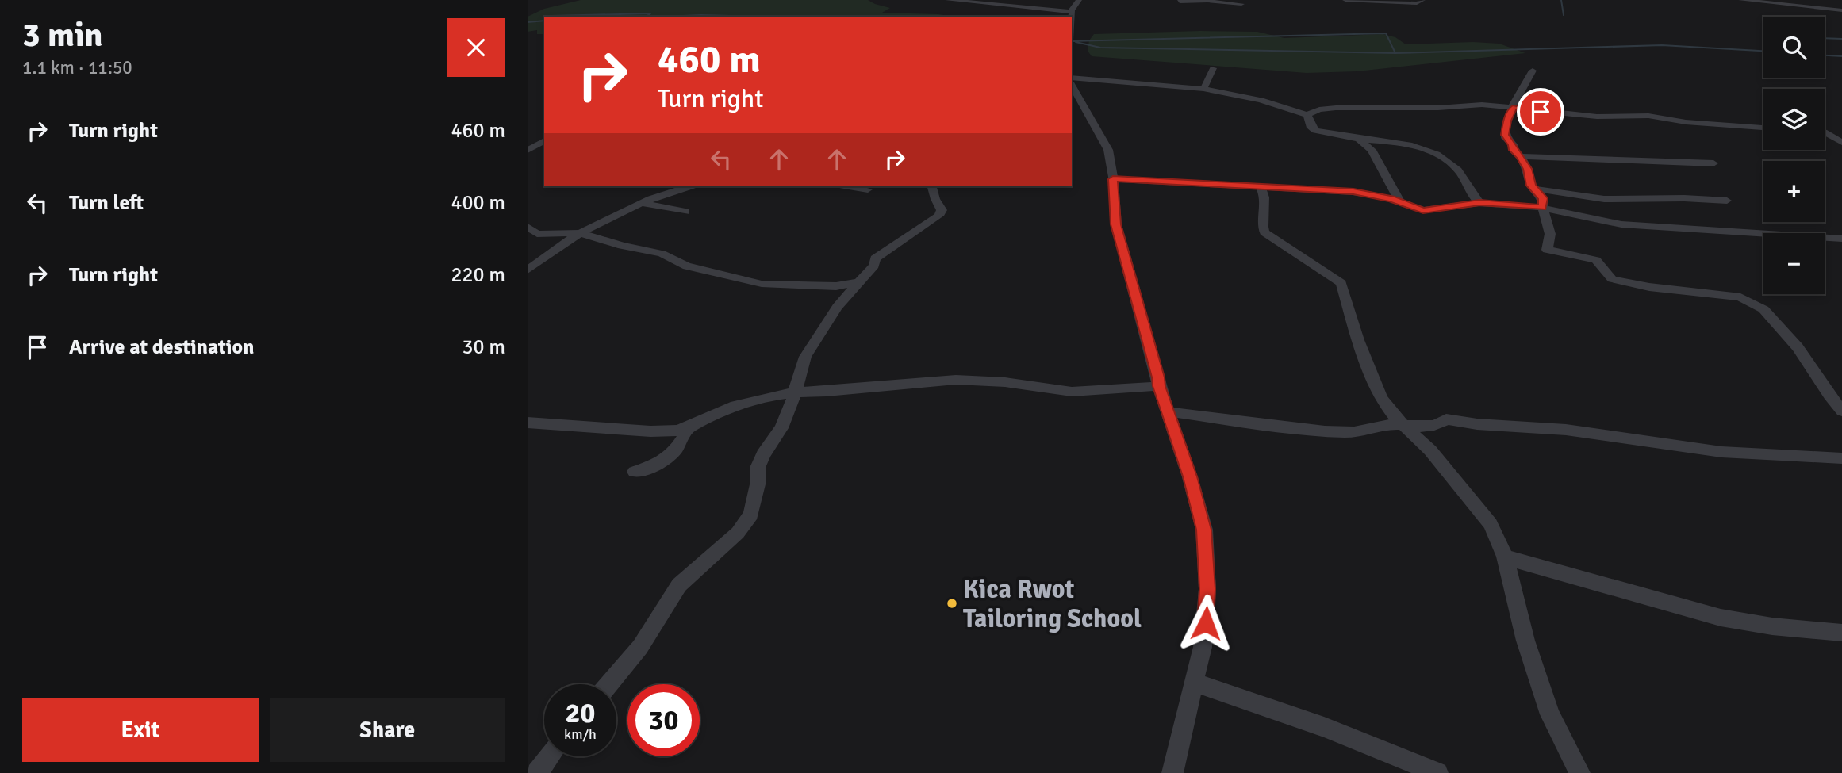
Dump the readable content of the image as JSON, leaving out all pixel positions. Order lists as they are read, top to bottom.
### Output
{
  "places": ["Kica Rwot Tailoring School"],
  "page": {
    "heading": ["3 min", "1.1 km · 11:50"],
    "map_buttons": ["+", "−"],
    "turn": ["460 m", "Turn right"],
    "list": [
      {
        "name": "Turn right",
        "value": "460 m"
      },
      {
        "name": "Turn left",
        "value": "400 m"
      },
      {
        "name": "Turn right",
        "value": "220 m"
      },
      {
        "name": "Arrive at destination",
        "value": "30 m"
      }
    ],
    "speed": "20 km/h",
    "limit": "30",
    "buttons": ["Exit", "Share"]
  }
}
